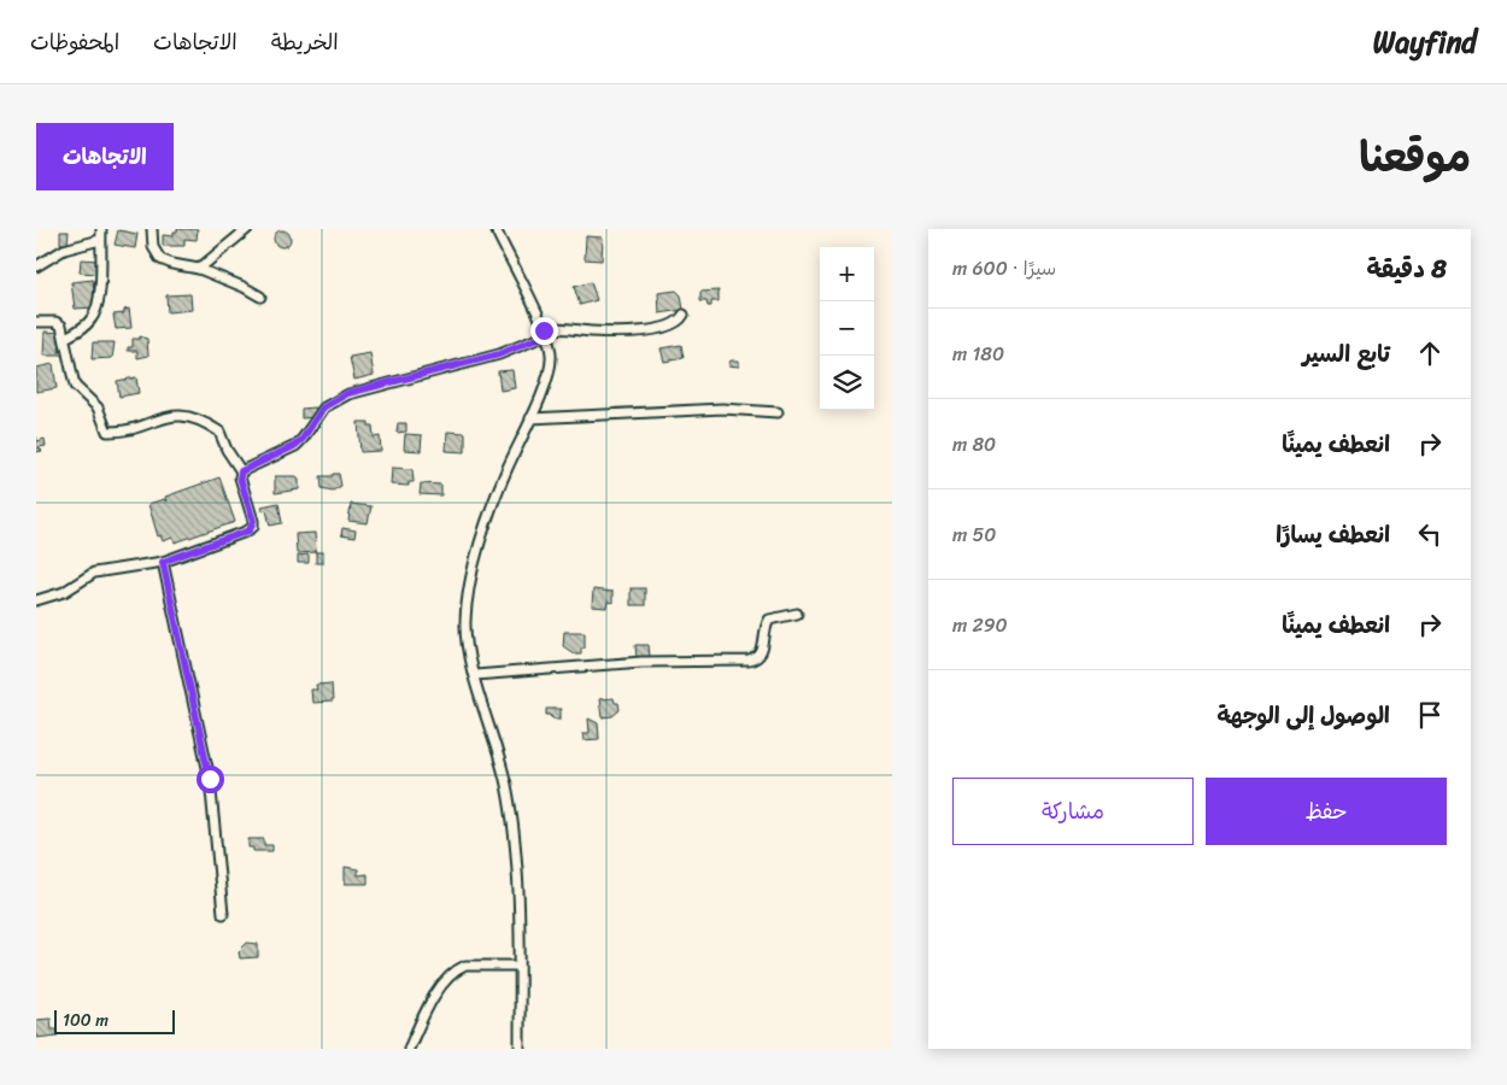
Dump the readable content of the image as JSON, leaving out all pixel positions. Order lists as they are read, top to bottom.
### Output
{
  "scale_bar": "100 m",
  "page": {
    "header": "Wayfind",
    "nav": ["الخريطة", "الاتجاهات", "المحفوظات"],
    "title": "موقعنا",
    "buttons": [
      "الاتجاهات",
      ["حفظ", "مشاركة"]
    ],
    "heading": ["8 دقيقة", "سيرًا · 600 m"],
    "map_buttons": ["+", "−"],
    "list": [
      ["تابع السير", "180 m"],
      ["انعطف يمينًا", "80 m"],
      ["انعطف يسارًا", "50 m"],
      ["انعطف يمينًا", "290 m"],
      "الوصول إلى الوجهة"
    ],
    "scale": "100 m"
  }
}
